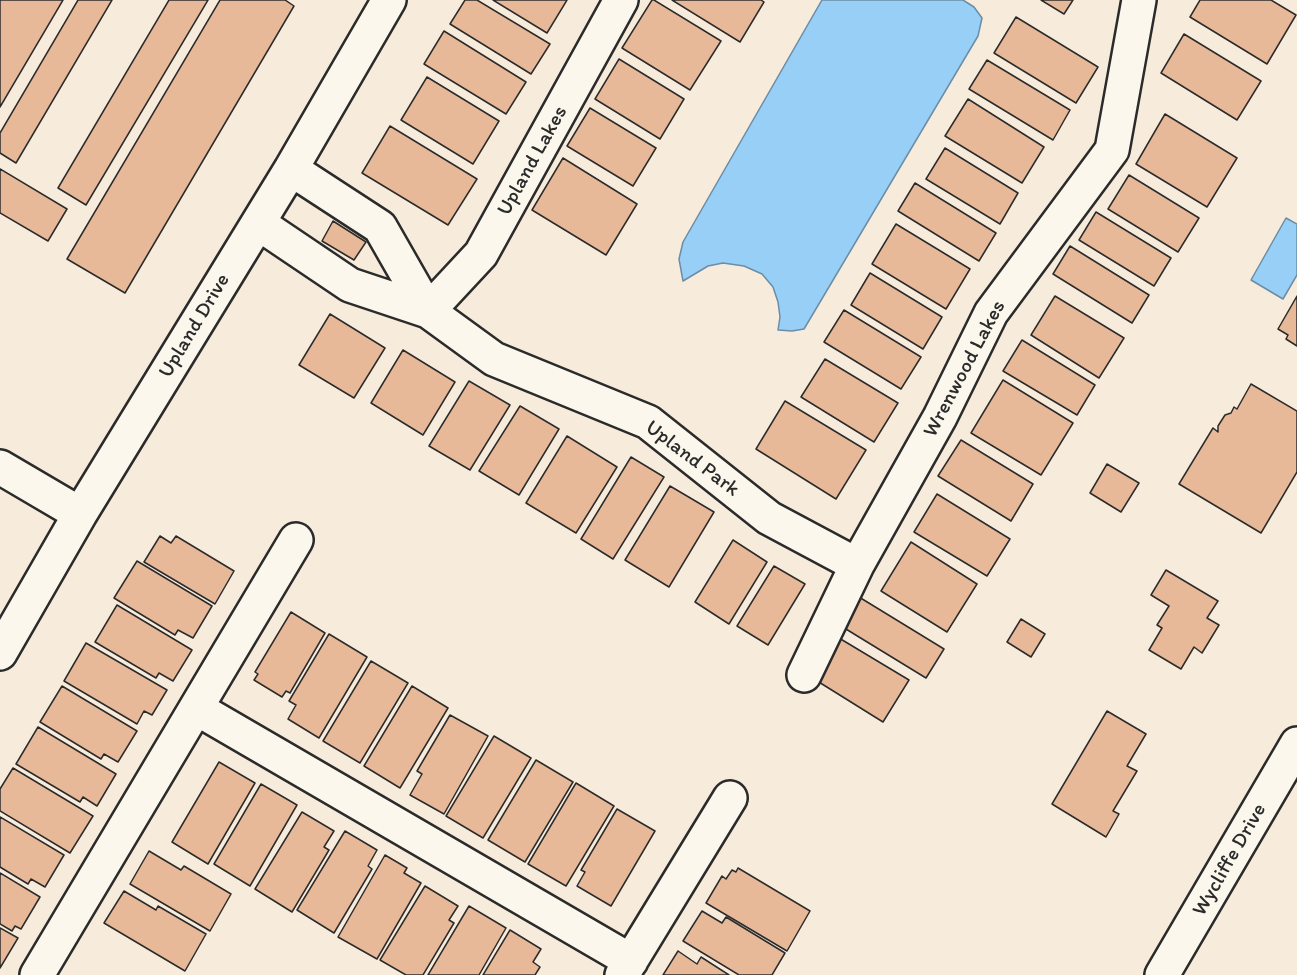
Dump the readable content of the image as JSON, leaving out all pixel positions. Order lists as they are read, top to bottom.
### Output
{
  "streets": {
    "street": [
      "Upland Lakes",
      "Upland Drive",
      "Wrenwood Lakes",
      "Upland Park",
      "Wycliffe Drive"
    ]
  },
  "crossings": [
    ["Upland Lakes", "Upland Park"],
    ["Upland Drive", "Upland Park"],
    ["Wrenwood Lakes", "Upland Park"]
  ]
}
